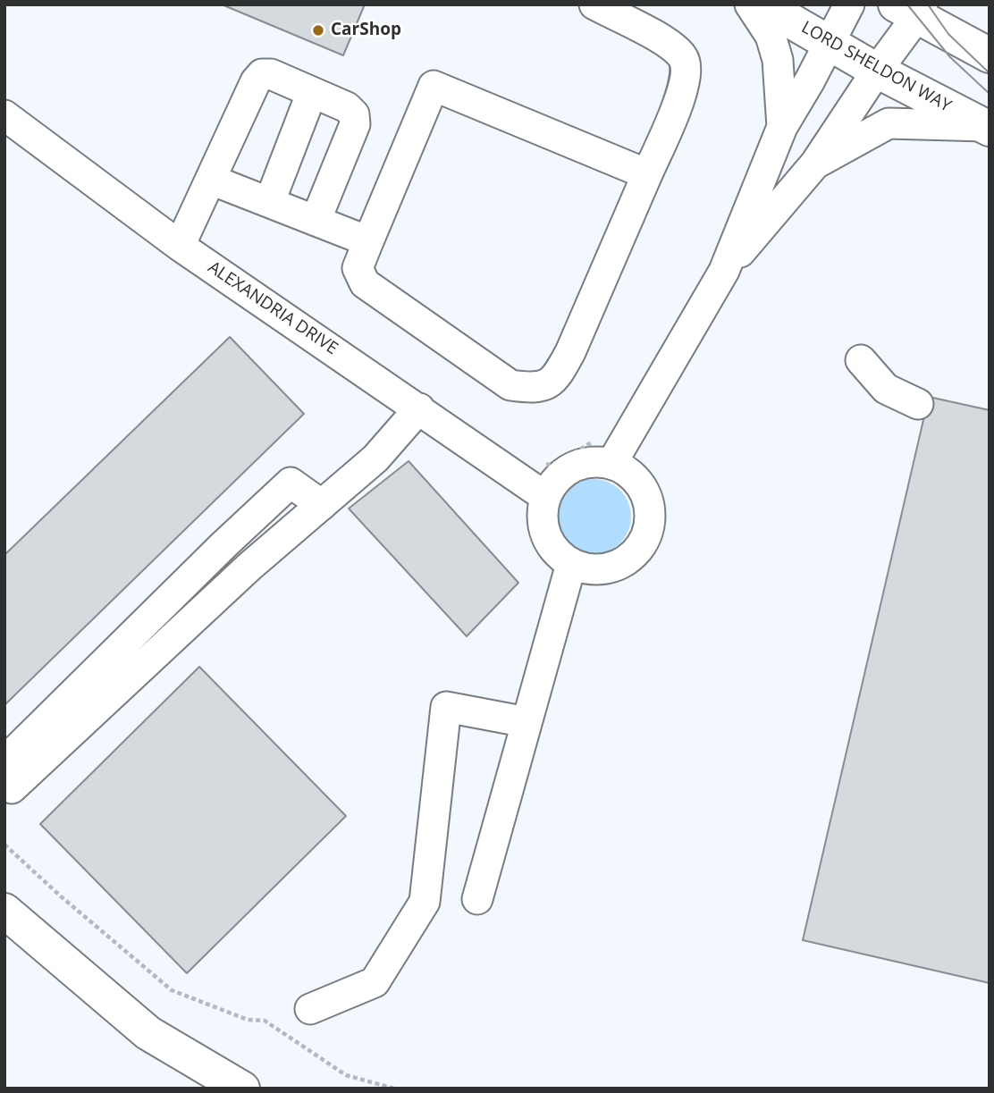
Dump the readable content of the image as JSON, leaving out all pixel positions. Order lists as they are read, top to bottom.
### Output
{
  "streets": {
    "highway": ["LORD SHELDON WAY"],
    "street": ["ALEXANDRIA DRIVE"]
  },
  "places": ["CarShop"]
}
